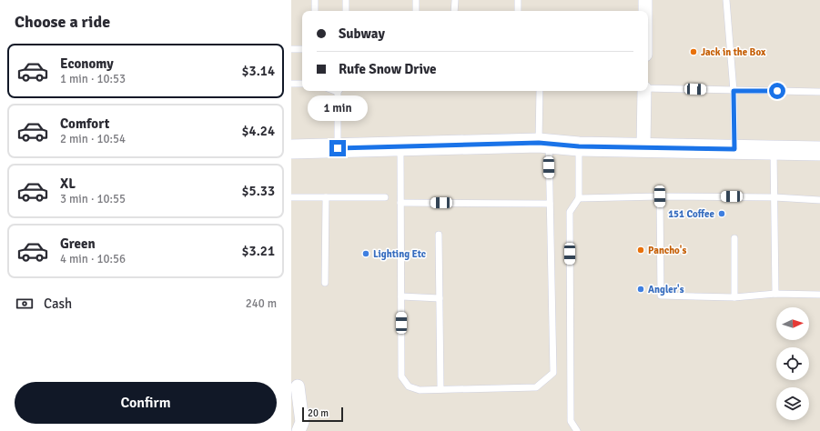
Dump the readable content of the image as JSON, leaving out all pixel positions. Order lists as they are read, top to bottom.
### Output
{
  "places": [
    "Jack in the Box",
    "151 Coffee",
    "Pancho's",
    "Lighting Etc",
    "Angler's"
  ],
  "scale_bar": "20 m",
  "north": "right",
  "page": {
    "heading": "Choose a ride",
    "banner": ["Subway", "Rufe Snow Drive"],
    "list": [
      {
        "name": "Economy",
        "note": "1 min · 10:53",
        "value": "$3.14"
      },
      {
        "name": "Comfort",
        "note": "2 min · 10:54",
        "value": "$4.24"
      },
      {
        "name": "XL",
        "note": "3 min · 10:55",
        "value": "$5.33"
      },
      {
        "name": "Green",
        "note": "4 min · 10:56",
        "value": "$3.21"
      }
    ],
    "bubble": "1 min",
    "pay": ["Cash", "240 m"],
    "buttons": "Confirm",
    "scale": "20 m"
  }
}
